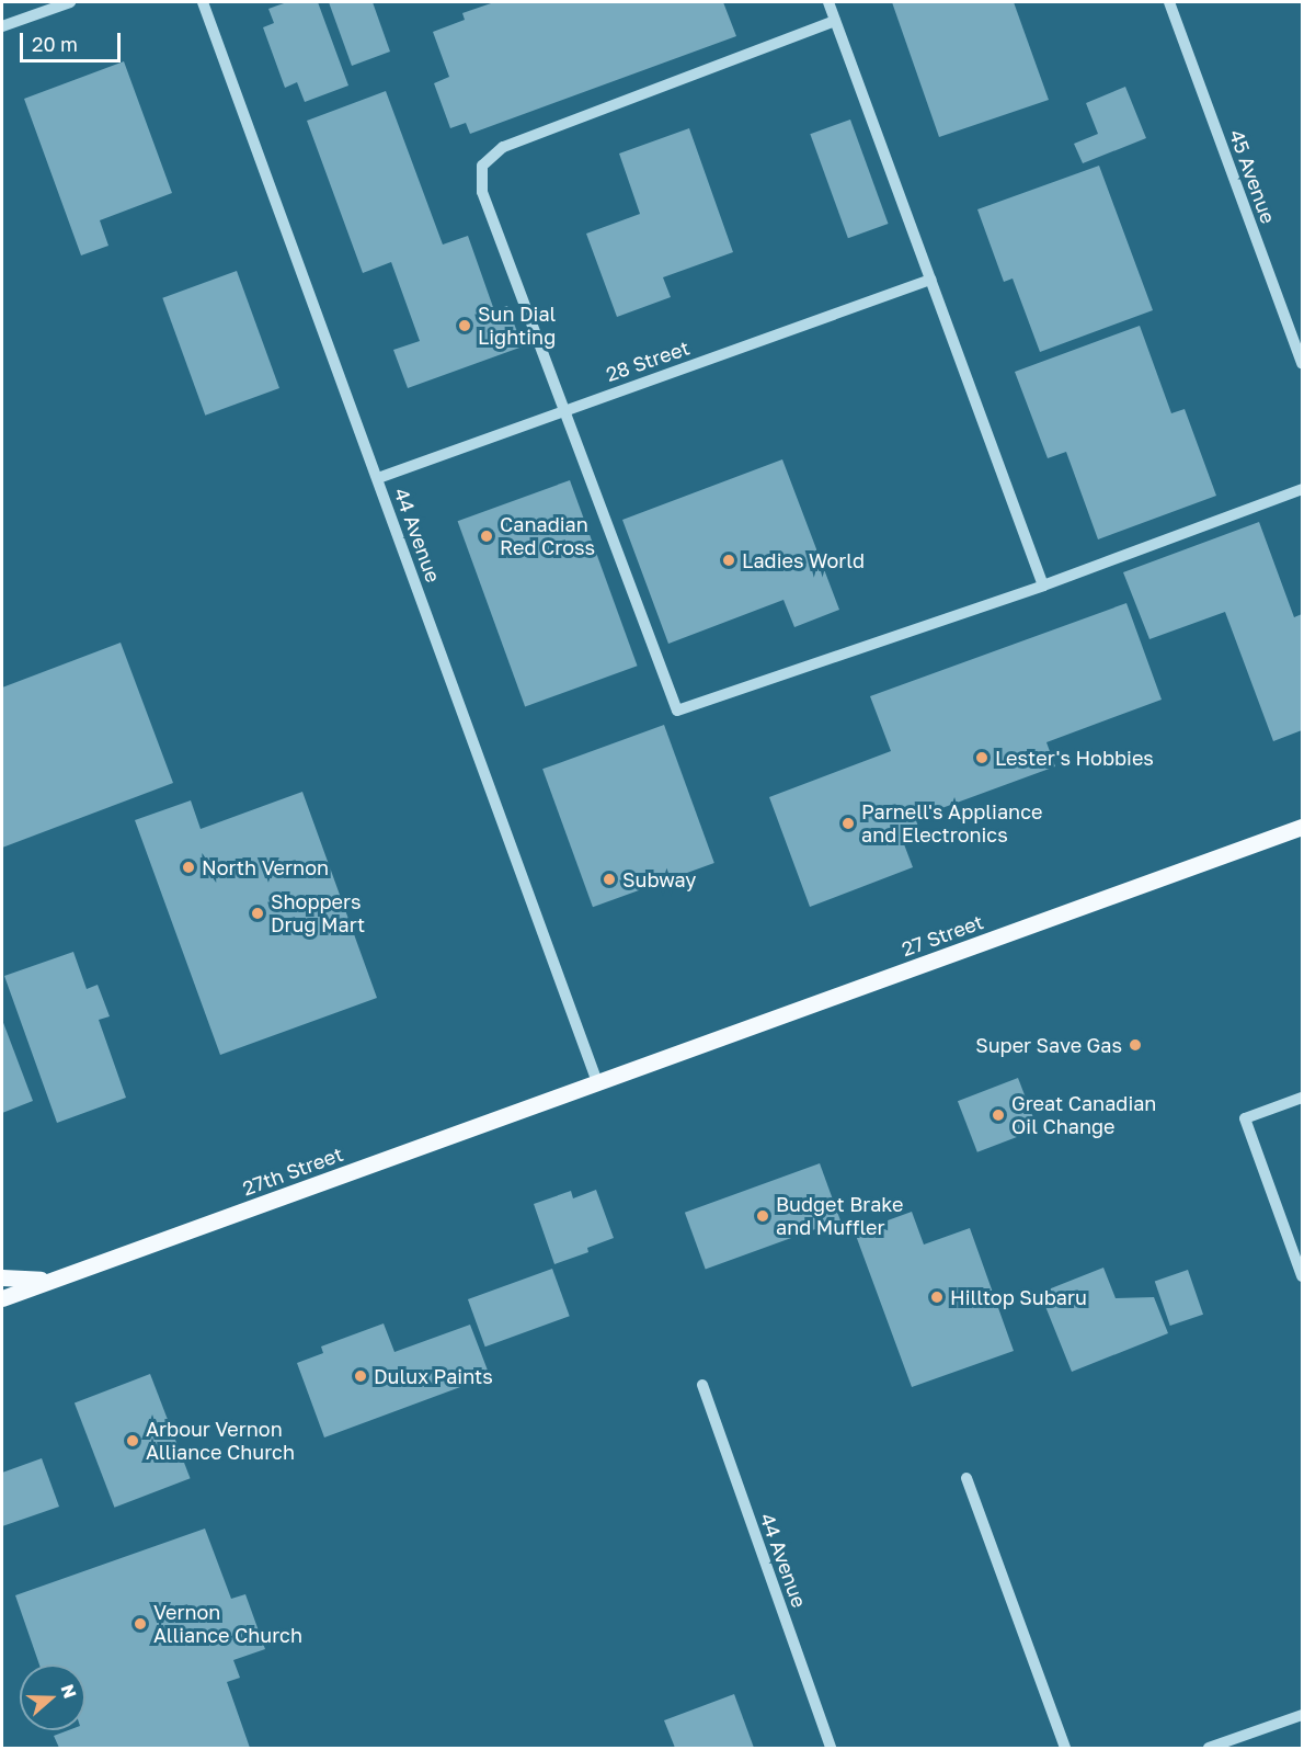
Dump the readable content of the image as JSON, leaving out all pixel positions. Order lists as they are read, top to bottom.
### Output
{
  "streets": {
    "main road": ["27 Street", "27th Street"],
    "street": ["45 Avenue", "28 Street", "44 Avenue"]
  },
  "crossings": [
    ["28 Street", "44 Avenue"],
    ["44 Avenue", "27 Street"],
    ["44 Avenue", "27th Street"],
    ["27 Street", "27th Street"]
  ],
  "places": [
    "Sun Dial Lighting",
    "Canadian Red Cross",
    "Ladies World",
    "Lester's Hobbies",
    "Parnell's Appliance and Electronics",
    "North Vernon",
    "Subway",
    "Shoppers Drug Mart",
    "Super Save Gas",
    "Great Canadian Oil Change",
    "Budget Brake and Muffler",
    "Hilltop Subaru",
    "Dulux Paints",
    "Arbour Vernon Alliance Church",
    "Vernon Alliance Church"
  ],
  "scale_bar": "20 m",
  "north": "right"
}
